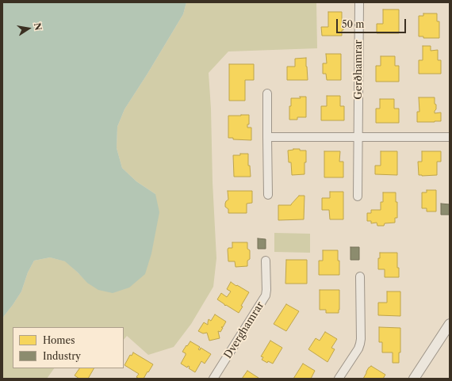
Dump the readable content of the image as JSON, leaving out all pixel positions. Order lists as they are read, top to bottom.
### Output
{
  "streets": {
    "street": ["Gerðhamrar", "Dverghamrar"]
  },
  "legend": ["Homes", "Industry"],
  "scale_bar": "50 m",
  "north": "right"
}
